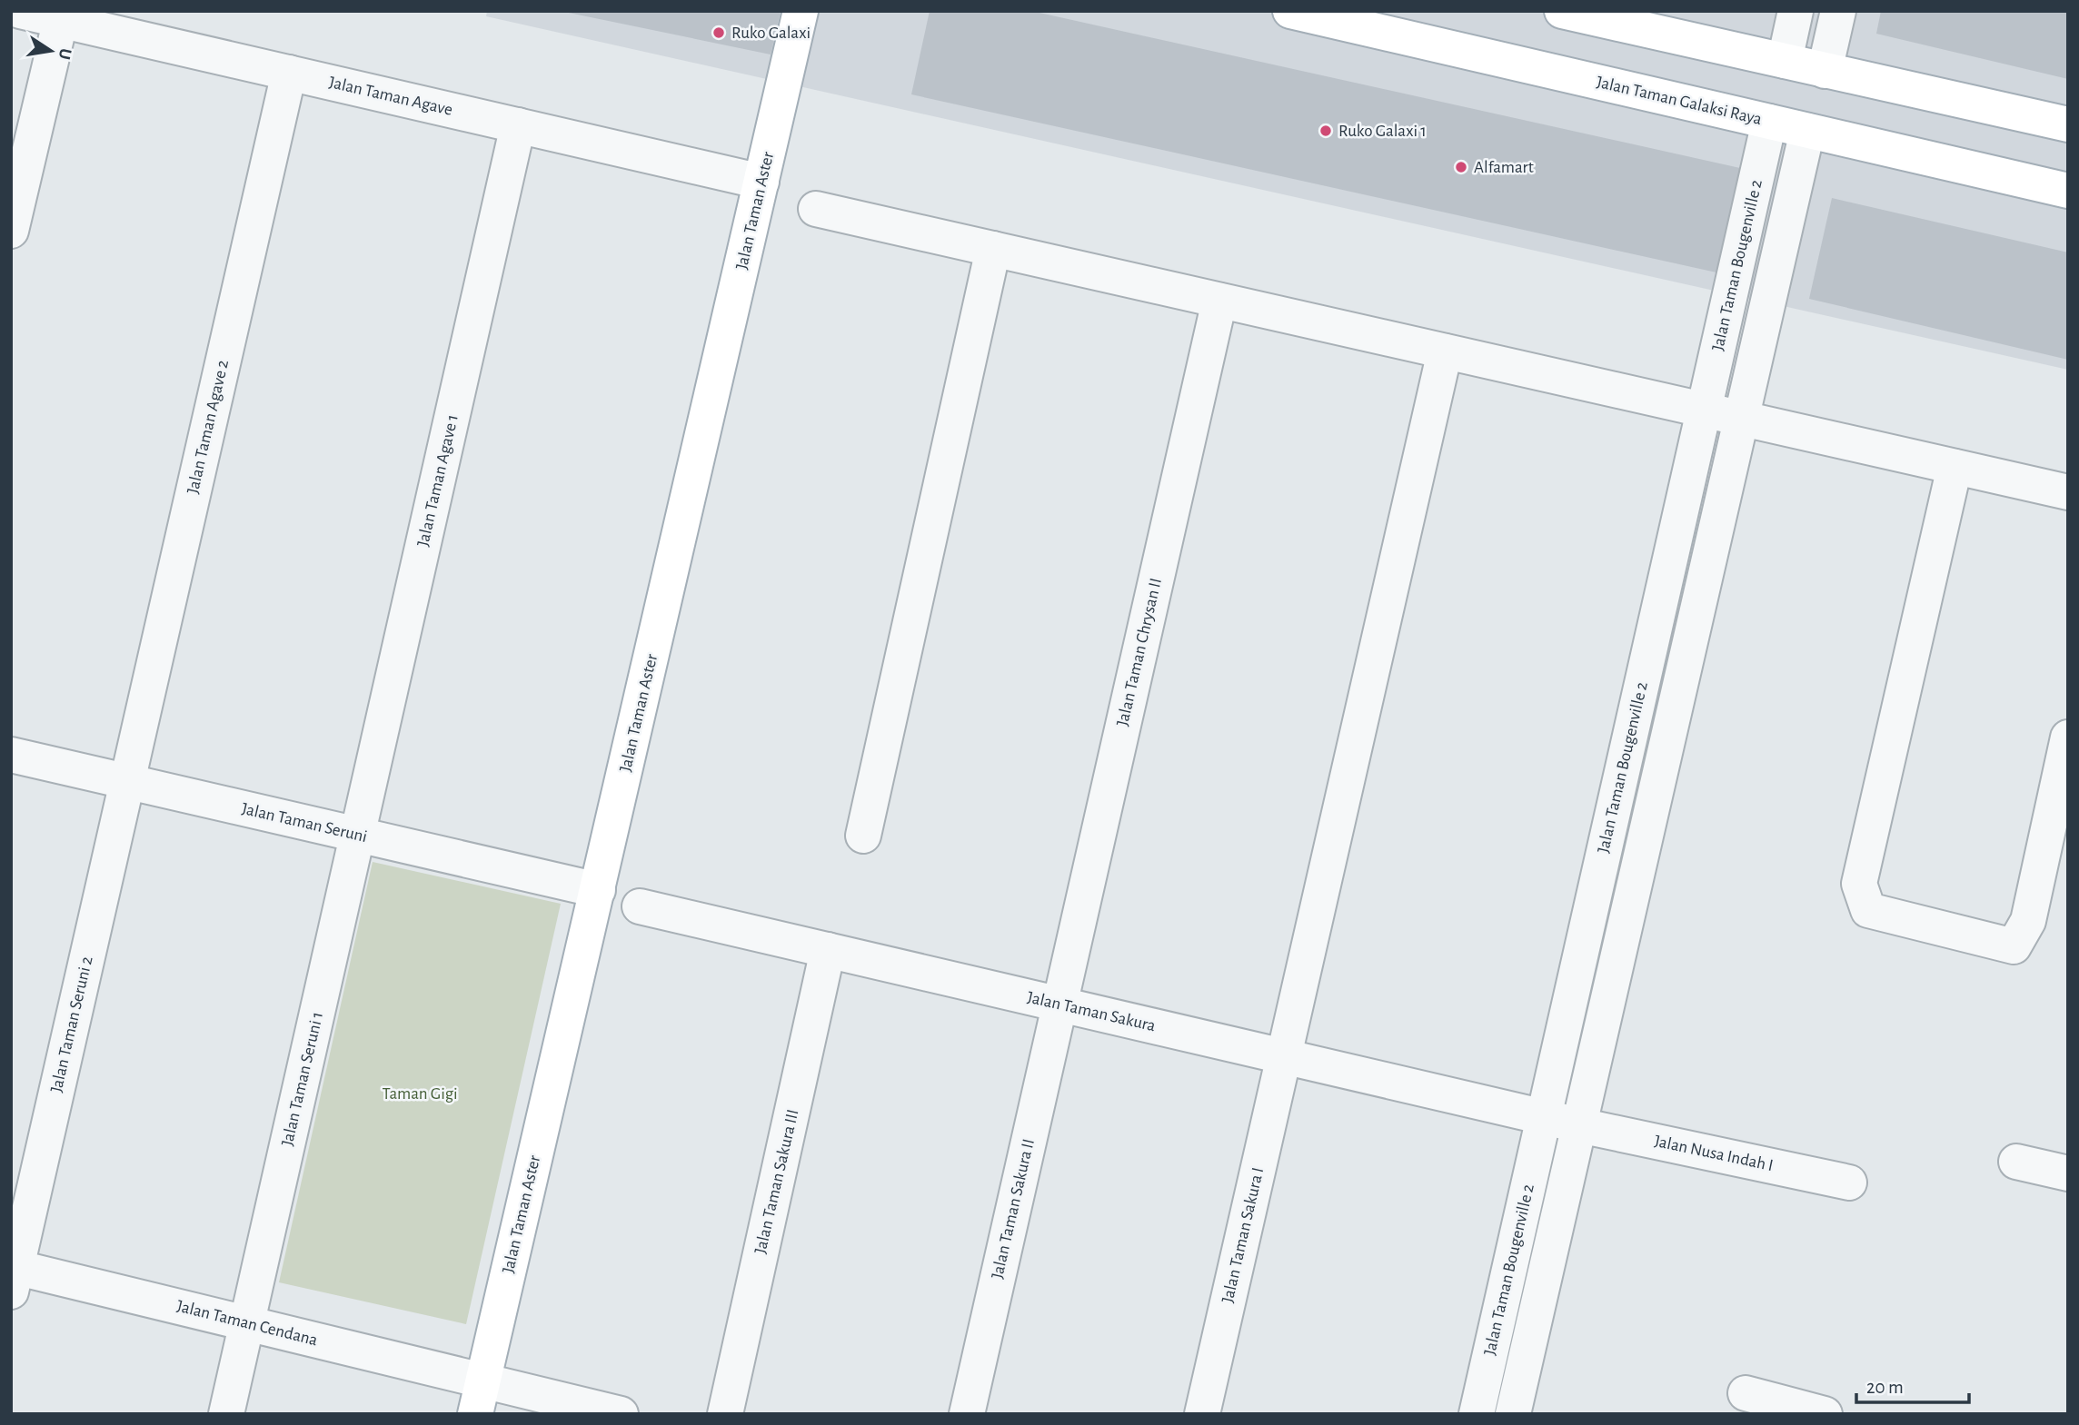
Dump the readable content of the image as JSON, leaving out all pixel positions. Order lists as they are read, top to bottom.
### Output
{
  "streets": {
    "main road": ["Jalan Taman Galaksi Raya", "Jalan Taman Aster"],
    "street": [
      "Jalan Taman Agave",
      "Jalan Taman Bougenville 2",
      "Jalan Taman Agave 2",
      "Jalan Taman Agave 1",
      "Jalan Taman Chrysan II",
      "Jalan Taman Seruni",
      "Jalan Taman Sakura",
      "Jalan Taman Seruni 2",
      "Jalan Taman Seruni 1",
      "Jalan Nusa Indah I",
      "Jalan Taman Sakura III",
      "Jalan Taman Sakura II",
      "Jalan Taman Sakura I",
      "Jalan Taman Cendana"
    ]
  },
  "crossings": [
    ["Jalan Taman Agave", "Jalan Taman Aster"],
    ["Jalan Taman Agave", "Jalan Taman Agave 2"],
    ["Jalan Taman Agave", "Jalan Taman Agave 1"],
    ["Jalan Taman Galaksi Raya", "Jalan Taman Bougenville 2"],
    ["Jalan Taman Aster", "Jalan Taman Seruni"],
    ["Jalan Taman Aster", "Jalan Taman Cendana"],
    ["Jalan Taman Bougenville 2", "Jalan Taman Sakura"],
    ["Jalan Taman Bougenville 2", "Jalan Nusa Indah I"],
    ["Jalan Taman Agave 2", "Jalan Taman Seruni"],
    ["Jalan Taman Agave 2", "Jalan Taman Seruni 2"],
    ["Jalan Taman Agave 1", "Jalan Taman Seruni"],
    ["Jalan Taman Agave 1", "Jalan Taman Seruni 1"],
    ["Jalan Taman Chrysan II", "Jalan Taman Sakura"],
    ["Jalan Taman Chrysan II", "Jalan Taman Sakura II"],
    ["Jalan Taman Seruni", "Jalan Taman Seruni 2"],
    ["Jalan Taman Seruni", "Jalan Taman Seruni 1"],
    ["Jalan Taman Sakura", "Jalan Nusa Indah I"],
    ["Jalan Taman Sakura", "Jalan Taman Sakura III"],
    ["Jalan Taman Sakura", "Jalan Taman Sakura II"],
    ["Jalan Taman Sakura", "Jalan Taman Sakura I"],
    ["Jalan Taman Seruni 2", "Jalan Taman Cendana"],
    ["Jalan Taman Seruni 1", "Jalan Taman Cendana"]
  ],
  "parks": ["Taman Gigi"],
  "places": ["Ruko Galaxi", "Ruko Galaxi 1", "Alfamart"],
  "scale_bar": "20 m",
  "north": "right"
}
